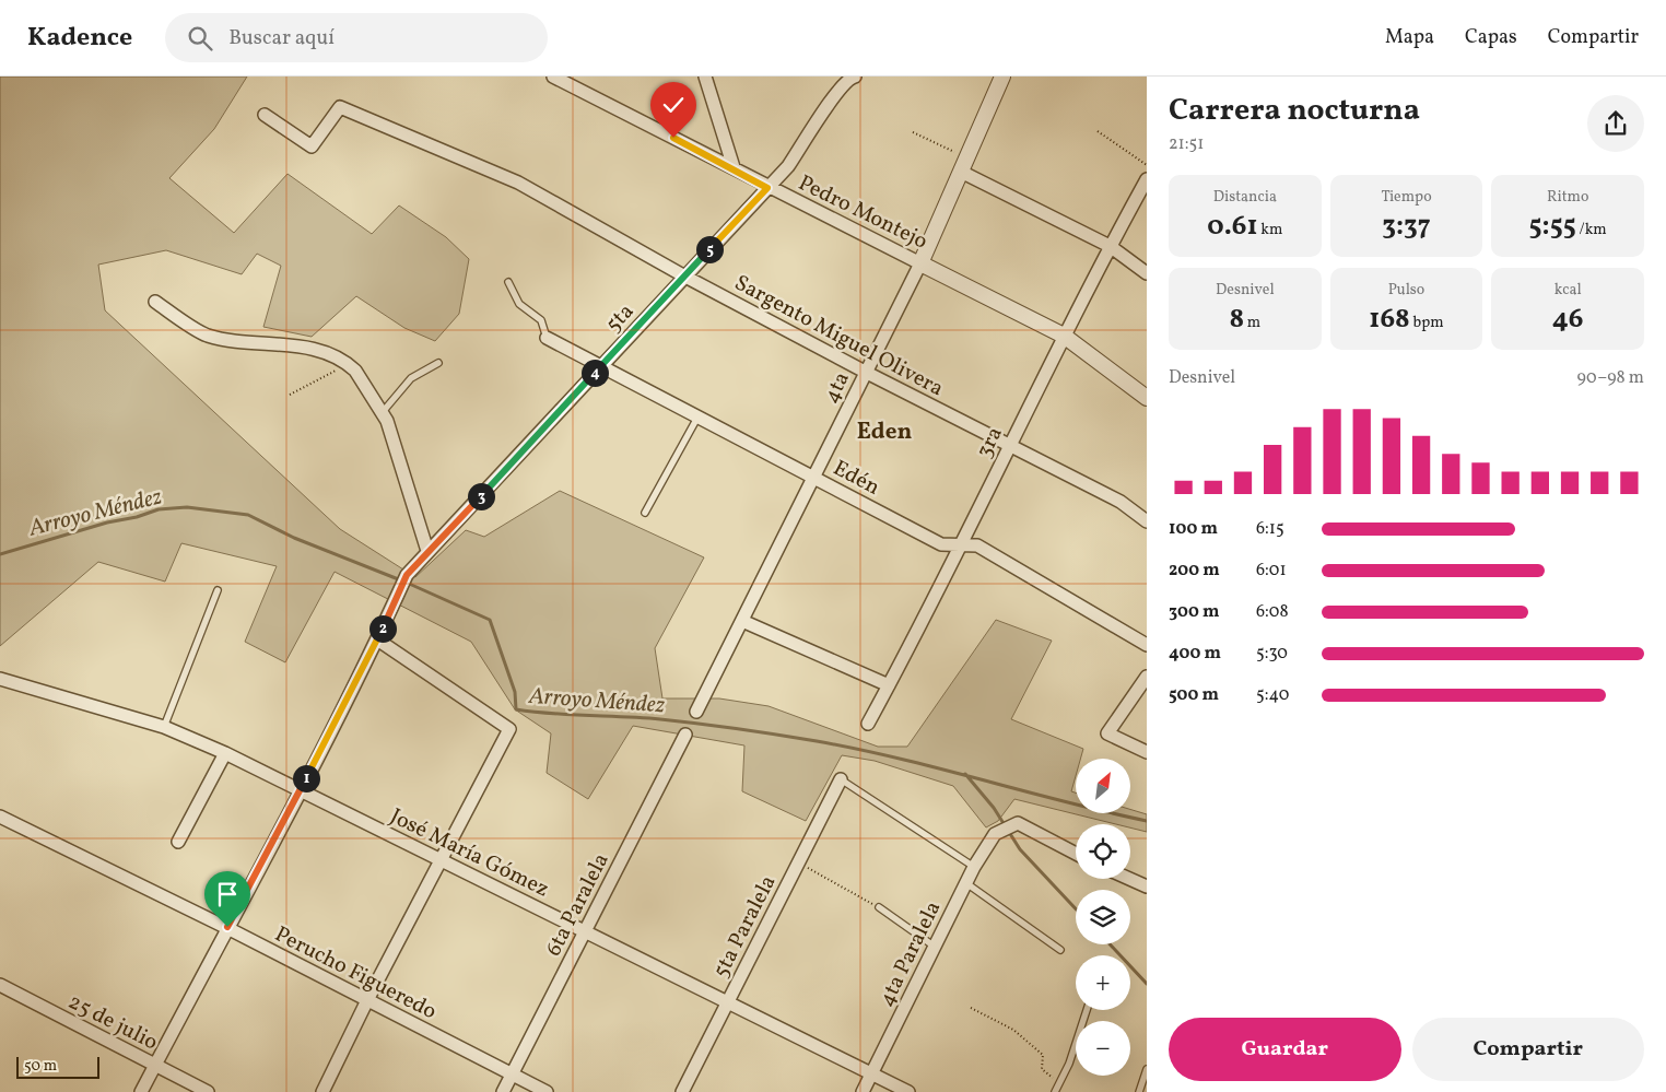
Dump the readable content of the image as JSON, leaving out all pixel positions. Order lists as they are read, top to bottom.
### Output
{
  "streets": {
    "street": [
      "Pedro Montejo",
      "5ta",
      "Sargento Miguel Olivera",
      "4ta",
      "3ra",
      "Edén",
      "José María Gómez",
      "6ta Paralela",
      "5ta Paralela",
      "4ta Paralela",
      "Perucho Figueredo",
      "25 de julio"
    ]
  },
  "crossings": [
    ["Pedro Montejo", "5ta"],
    ["Pedro Montejo", "4ta"],
    ["Pedro Montejo", "3ra"],
    ["5ta", "Sargento Miguel Olivera"],
    ["5ta", "Edén"],
    ["5ta", "José María Gómez"],
    ["5ta", "Perucho Figueredo"],
    ["5ta", "25 de julio"],
    ["Sargento Miguel Olivera", "4ta"],
    ["Sargento Miguel Olivera", "3ra"],
    ["4ta", "Edén"],
    ["3ra", "Edén"],
    ["José María Gómez", "6ta Paralela"],
    ["José María Gómez", "5ta Paralela"],
    ["José María Gómez", "4ta Paralela"],
    ["6ta Paralela", "Perucho Figueredo"]
  ],
  "districts": ["Eden"],
  "water": ["Arroyo Méndez"],
  "scale_bar": "50 m",
  "north": "top right",
  "page": {
    "header": "Kadence",
    "search": "Buscar aquí",
    "nav": ["Mapa", "Capas", "Compartir"],
    "heading": ["Carrera nocturna", "21:51"],
    "stats": [
      ["Distancia", "0.61 km"],
      ["Tiempo", "3:37"],
      ["Ritmo", "5:55 /km"],
      ["Desnivel", "8 m"],
      ["Pulso", "168 bpm"],
      ["kcal", "46"]
    ],
    "pins": [
      "5",
      "4",
      "3",
      "2",
      "1"
    ],
    "chart": ["Desnivel", "90–98 m"],
    "list": [
      {
        "name": "100 m",
        "note": "6:15"
      },
      {
        "name": "200 m",
        "note": "6:01"
      },
      {
        "name": "300 m",
        "note": "6:08"
      },
      {
        "name": "400 m",
        "note": "5:30"
      },
      {
        "name": "500 m",
        "note": "5:40"
      }
    ],
    "map_buttons": ["+", "−"],
    "buttons": ["Guardar", "Compartir"],
    "scale": "50 m"
  }
}
